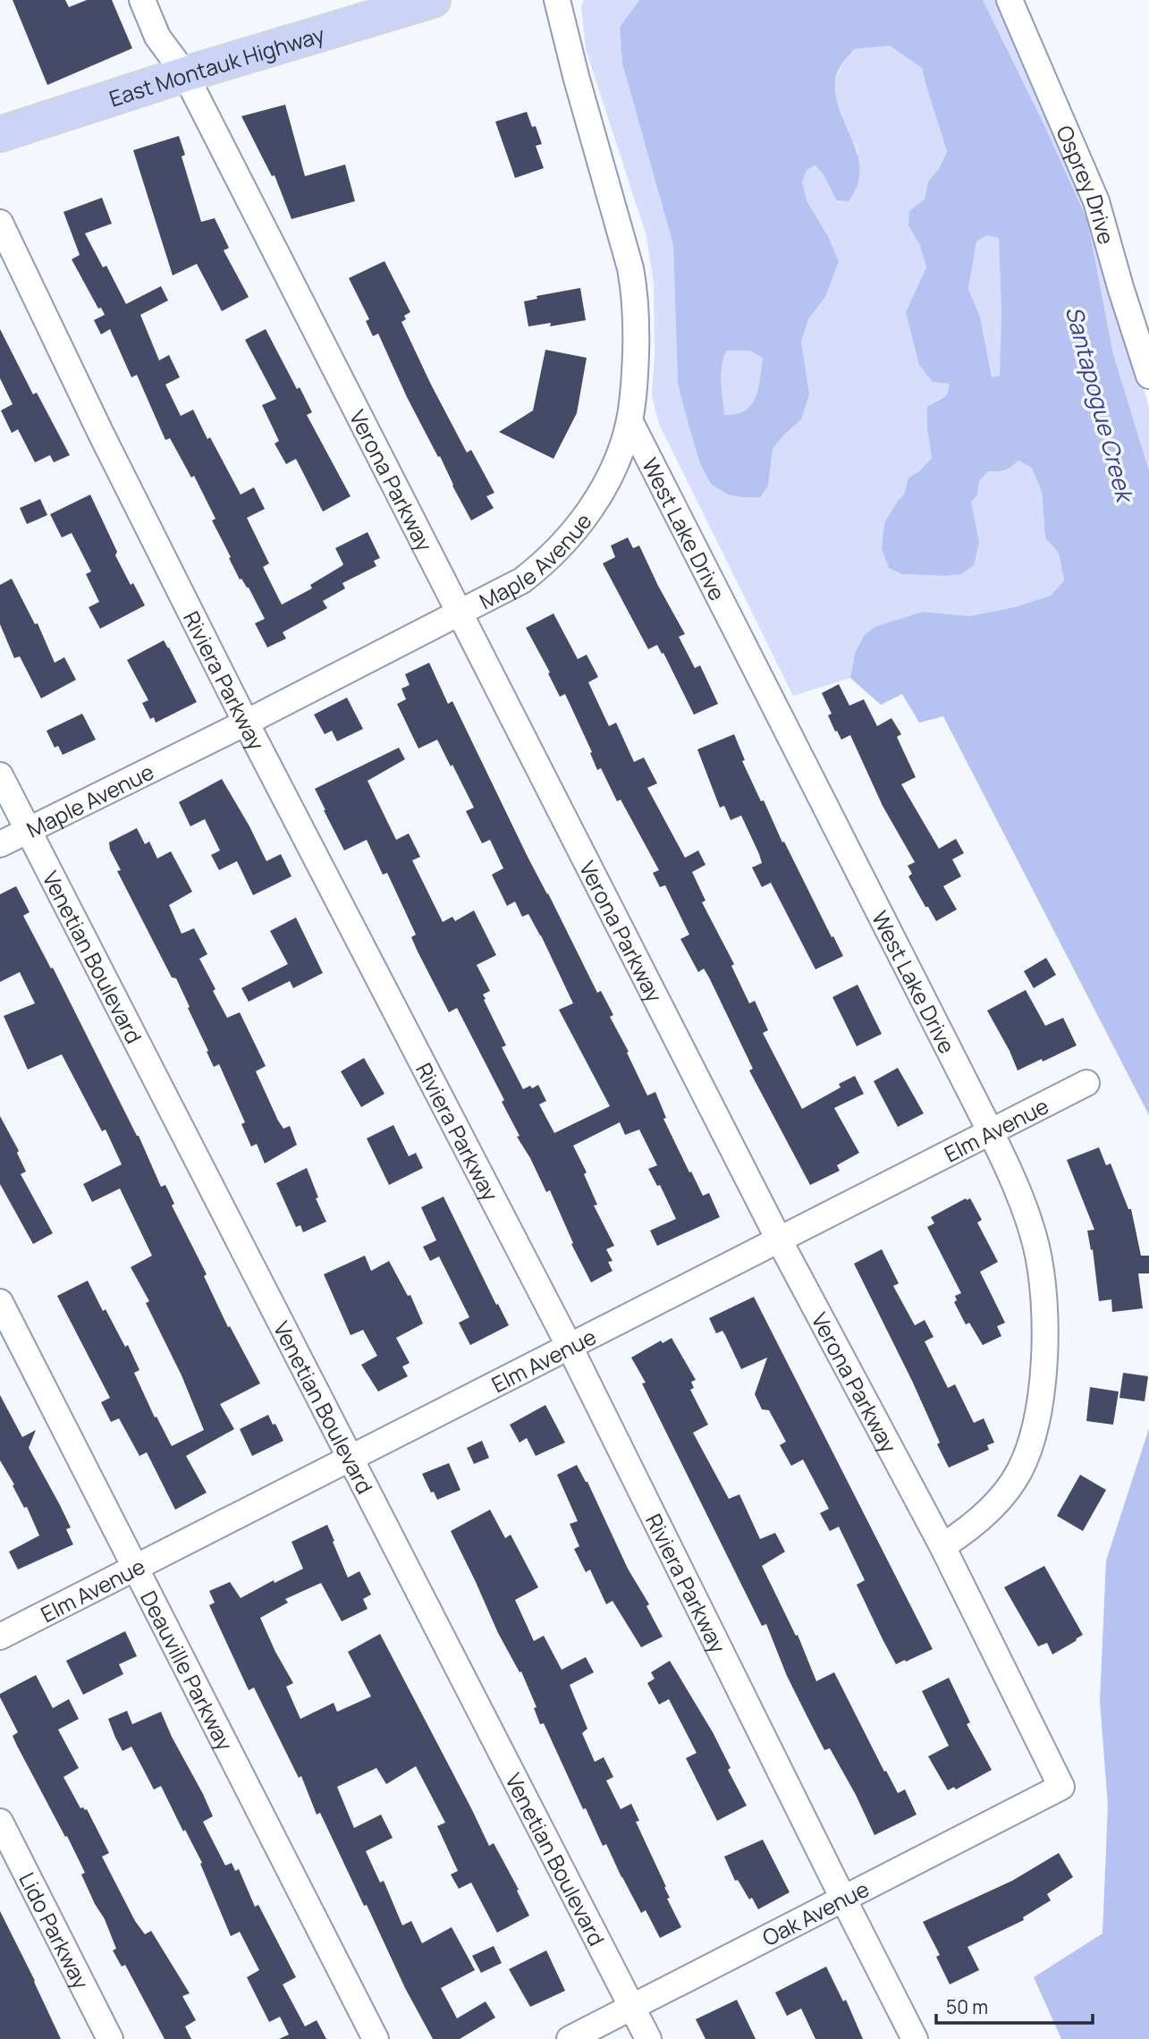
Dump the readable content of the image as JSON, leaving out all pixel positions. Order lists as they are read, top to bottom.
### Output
{
  "streets": {
    "main road": ["East Montauk Highway"],
    "street": [
      "Osprey Drive",
      "Verona Parkway",
      "West Lake Drive",
      "Maple Avenue",
      "Riviera Parkway",
      "Venetian Boulevard",
      "Elm Avenue",
      "Deauville Parkway",
      "Oak Avenue",
      "Lido Parkway"
    ]
  },
  "crossings": [
    ["East Montauk Highway", "Verona Parkway"],
    ["Verona Parkway", "West Lake Drive"],
    ["Verona Parkway", "Maple Avenue"],
    ["Verona Parkway", "Elm Avenue"],
    ["Verona Parkway", "Oak Avenue"],
    ["West Lake Drive", "Maple Avenue"],
    ["West Lake Drive", "Elm Avenue"],
    ["Maple Avenue", "Riviera Parkway"],
    ["Maple Avenue", "Venetian Boulevard"],
    ["Riviera Parkway", "Elm Avenue"],
    ["Riviera Parkway", "Oak Avenue"],
    ["Venetian Boulevard", "Elm Avenue"],
    ["Venetian Boulevard", "Oak Avenue"],
    ["Elm Avenue", "Deauville Parkway"]
  ],
  "water": ["Santapogue Creek"],
  "scale_bar": "50 m"
}
